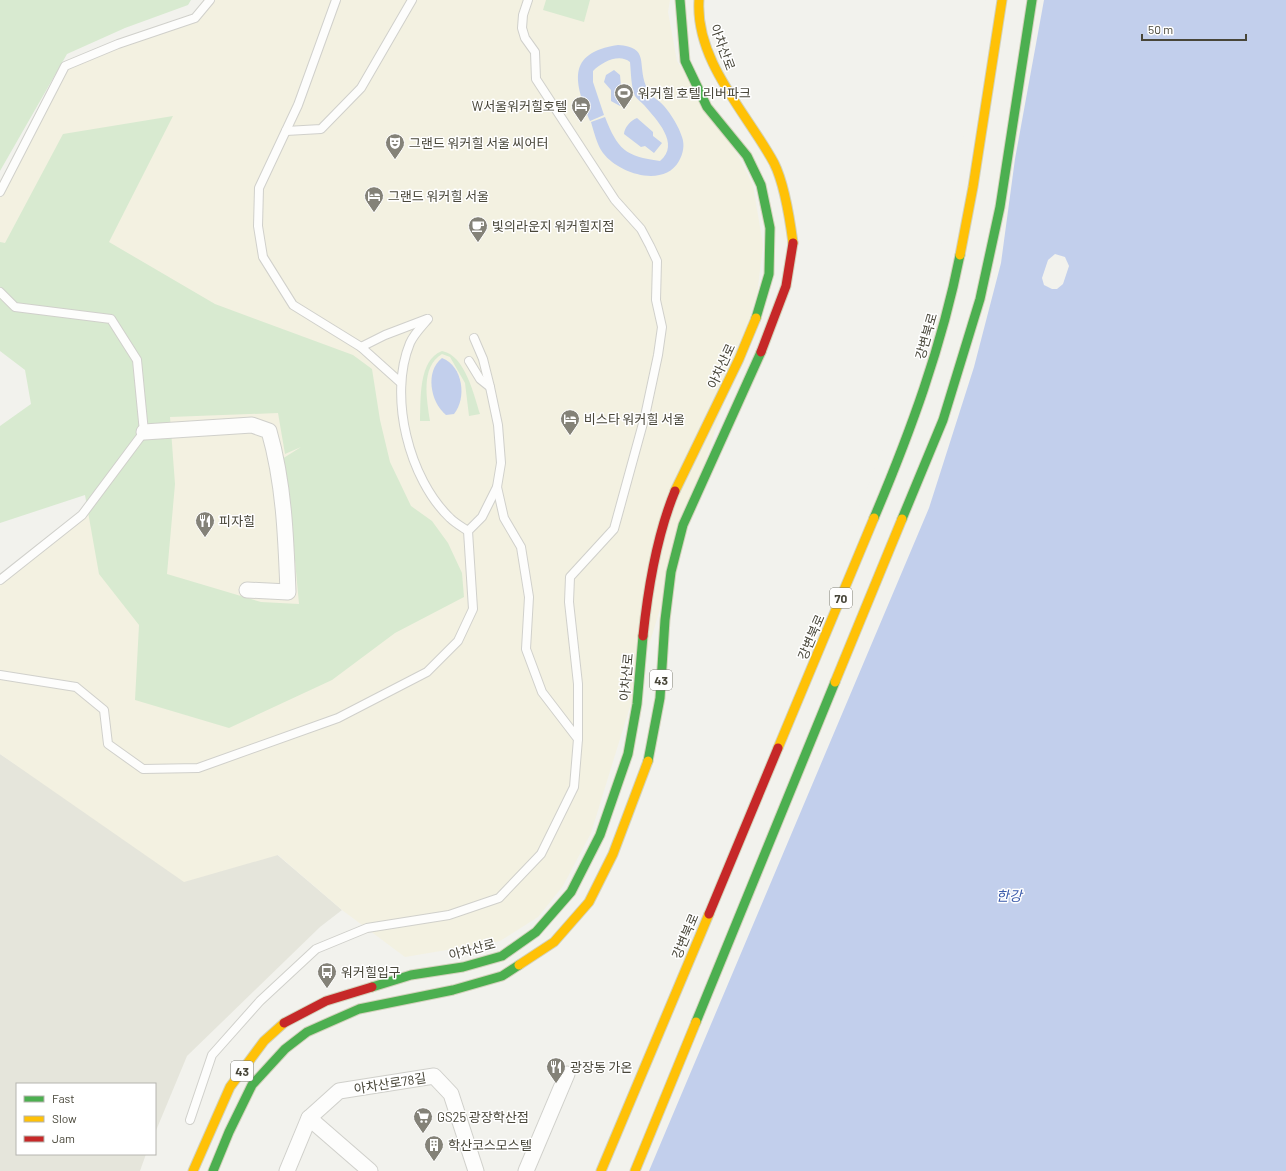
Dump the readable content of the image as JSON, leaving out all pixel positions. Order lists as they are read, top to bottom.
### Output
{
  "streets": {
    "main road": [
      "아차산로",
      "강변북로",
      "70",
      "43"
    ],
    "street": ["아차산로78길"]
  },
  "water": ["한강"],
  "places": {
    "sports": ["워커힐 호텔 리버파크"],
    "hotel": ["W서울워커힐호텔", "그랜드 워커힐 서울", "비스타 워커힐 서울"],
    "theatre": ["그랜드 워커힐 서울 씨어터"],
    "cafe": ["빛의라운지 워커힐지점"],
    "restaurant": ["피자힐", "광장동 가온"],
    "bus stop": ["워커힐입구"],
    "supermarket": ["GS25 광장학산점"],
    "building": ["학산코스모스텔"]
  },
  "legend": ["Fast", "Slow", "Jam"],
  "scale_bar": "50 m"
}
